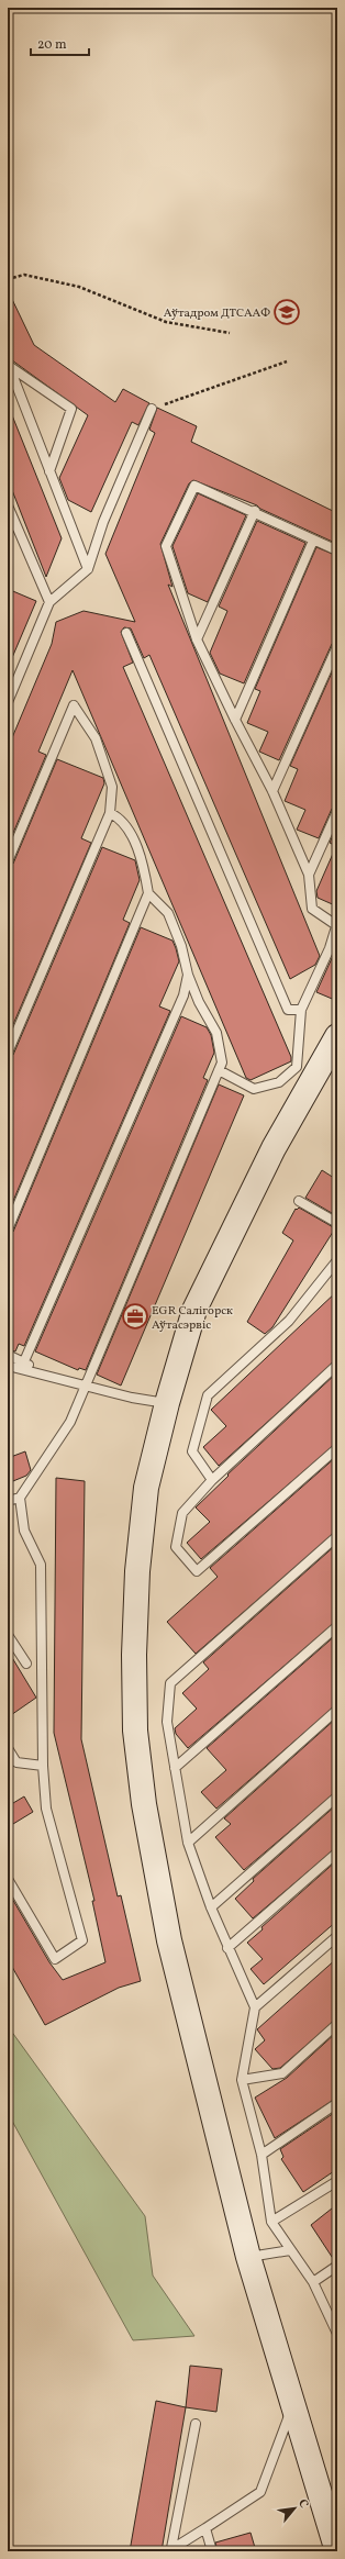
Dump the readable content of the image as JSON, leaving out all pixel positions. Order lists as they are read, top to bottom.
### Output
{
  "places": {
    "school or university": ["Аўтадром ДТСААФ"],
    "office": ["EGR Салігорск Аўтасэрвіс"]
  },
  "scale_bar": "20 m",
  "north": "top right"
}
